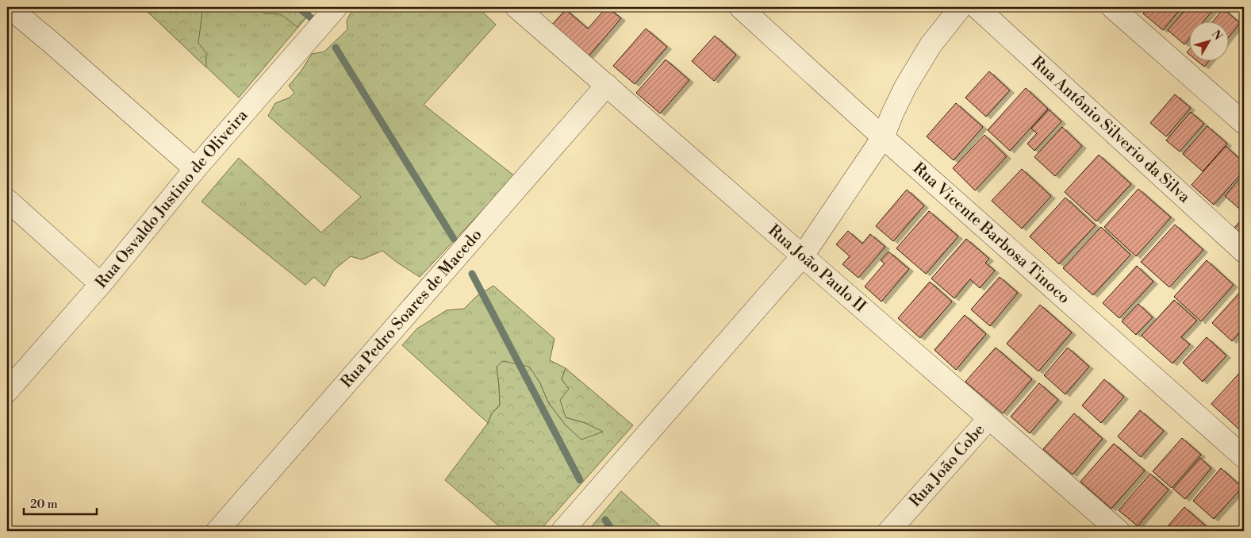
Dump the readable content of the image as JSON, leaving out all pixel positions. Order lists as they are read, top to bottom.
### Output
{
  "streets": {
    "street": [
      "Rua Antônio Silverio da Silva",
      "Rua Osvaldo Justino de Oliveira",
      "Rua Vicente Barbosa Tinoco",
      "Rua João Paulo II",
      "Rua Pedro Soares de Macedo",
      "Rua João Cobe"
    ]
  },
  "crossings": [
    ["Rua João Paulo II", "Rua Pedro Soares de Macedo"],
    ["Rua João Paulo II", "Rua João Cobe"]
  ],
  "scale_bar": "20 m",
  "north": "top right"
}
